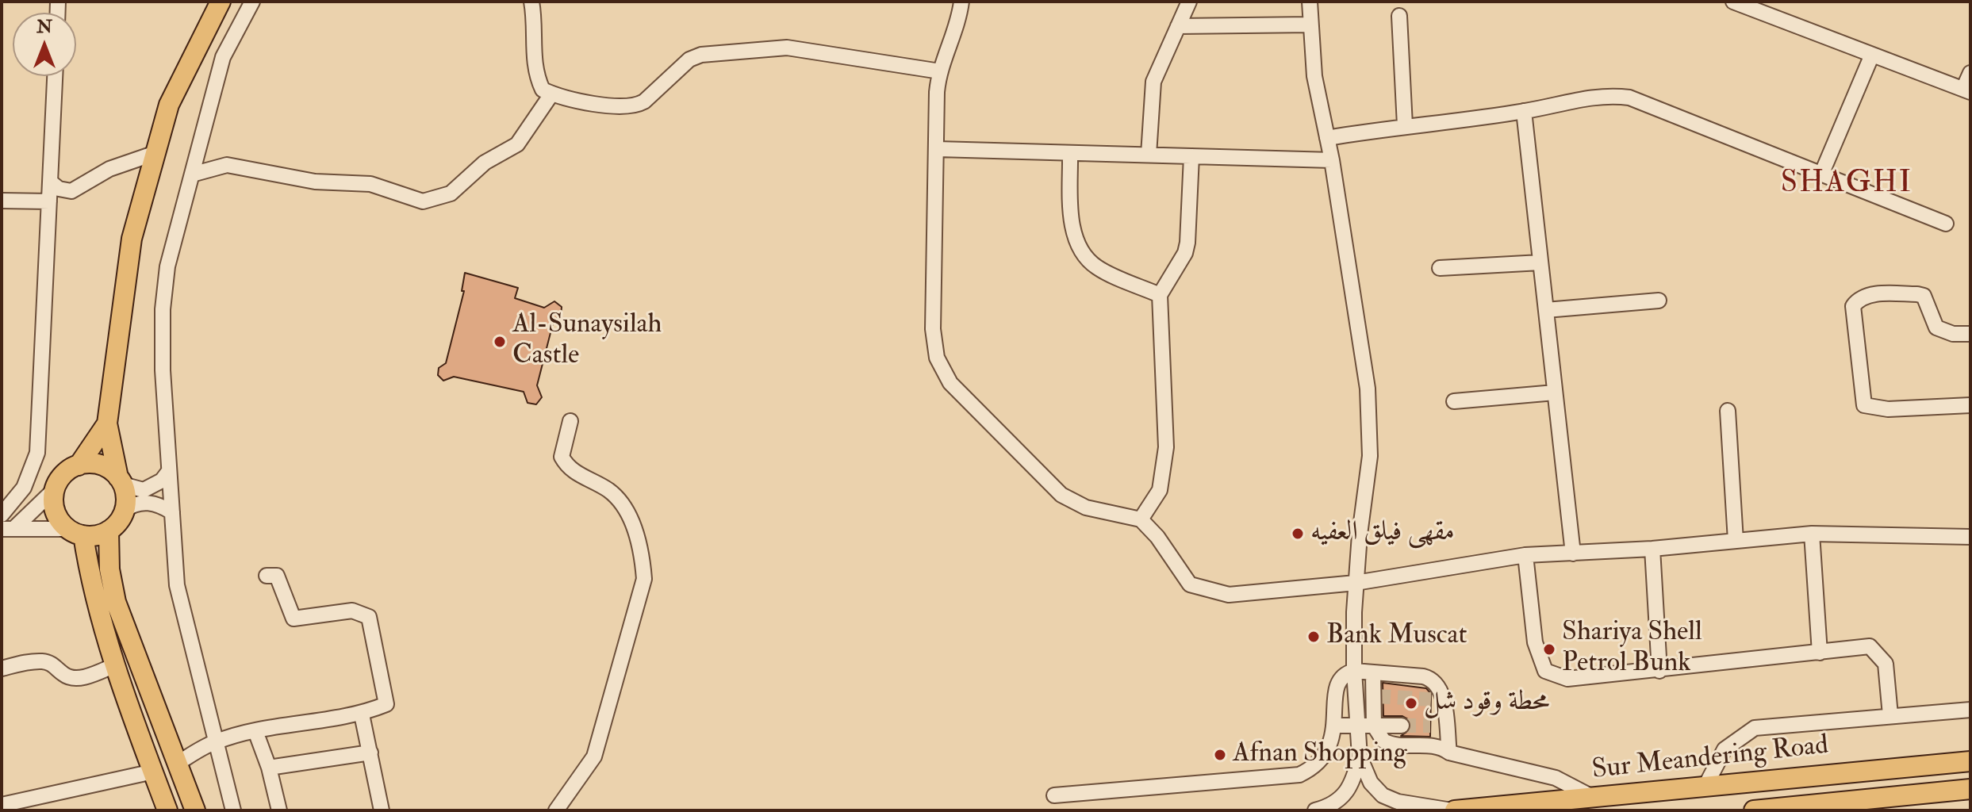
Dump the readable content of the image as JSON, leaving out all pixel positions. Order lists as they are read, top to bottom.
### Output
{
  "streets": {
    "main road": ["Sur Meandering Road"]
  },
  "districts": ["SHAGHI"],
  "places": [
    "Al-Sunaysilah Castle",
    "مقهى فيلق العفيه",
    "Bank Muscat",
    "Shariya Shell Petrol Bunk",
    "محطة وقود شل",
    "Afnan Shopping"
  ],
  "north": "top"
}
